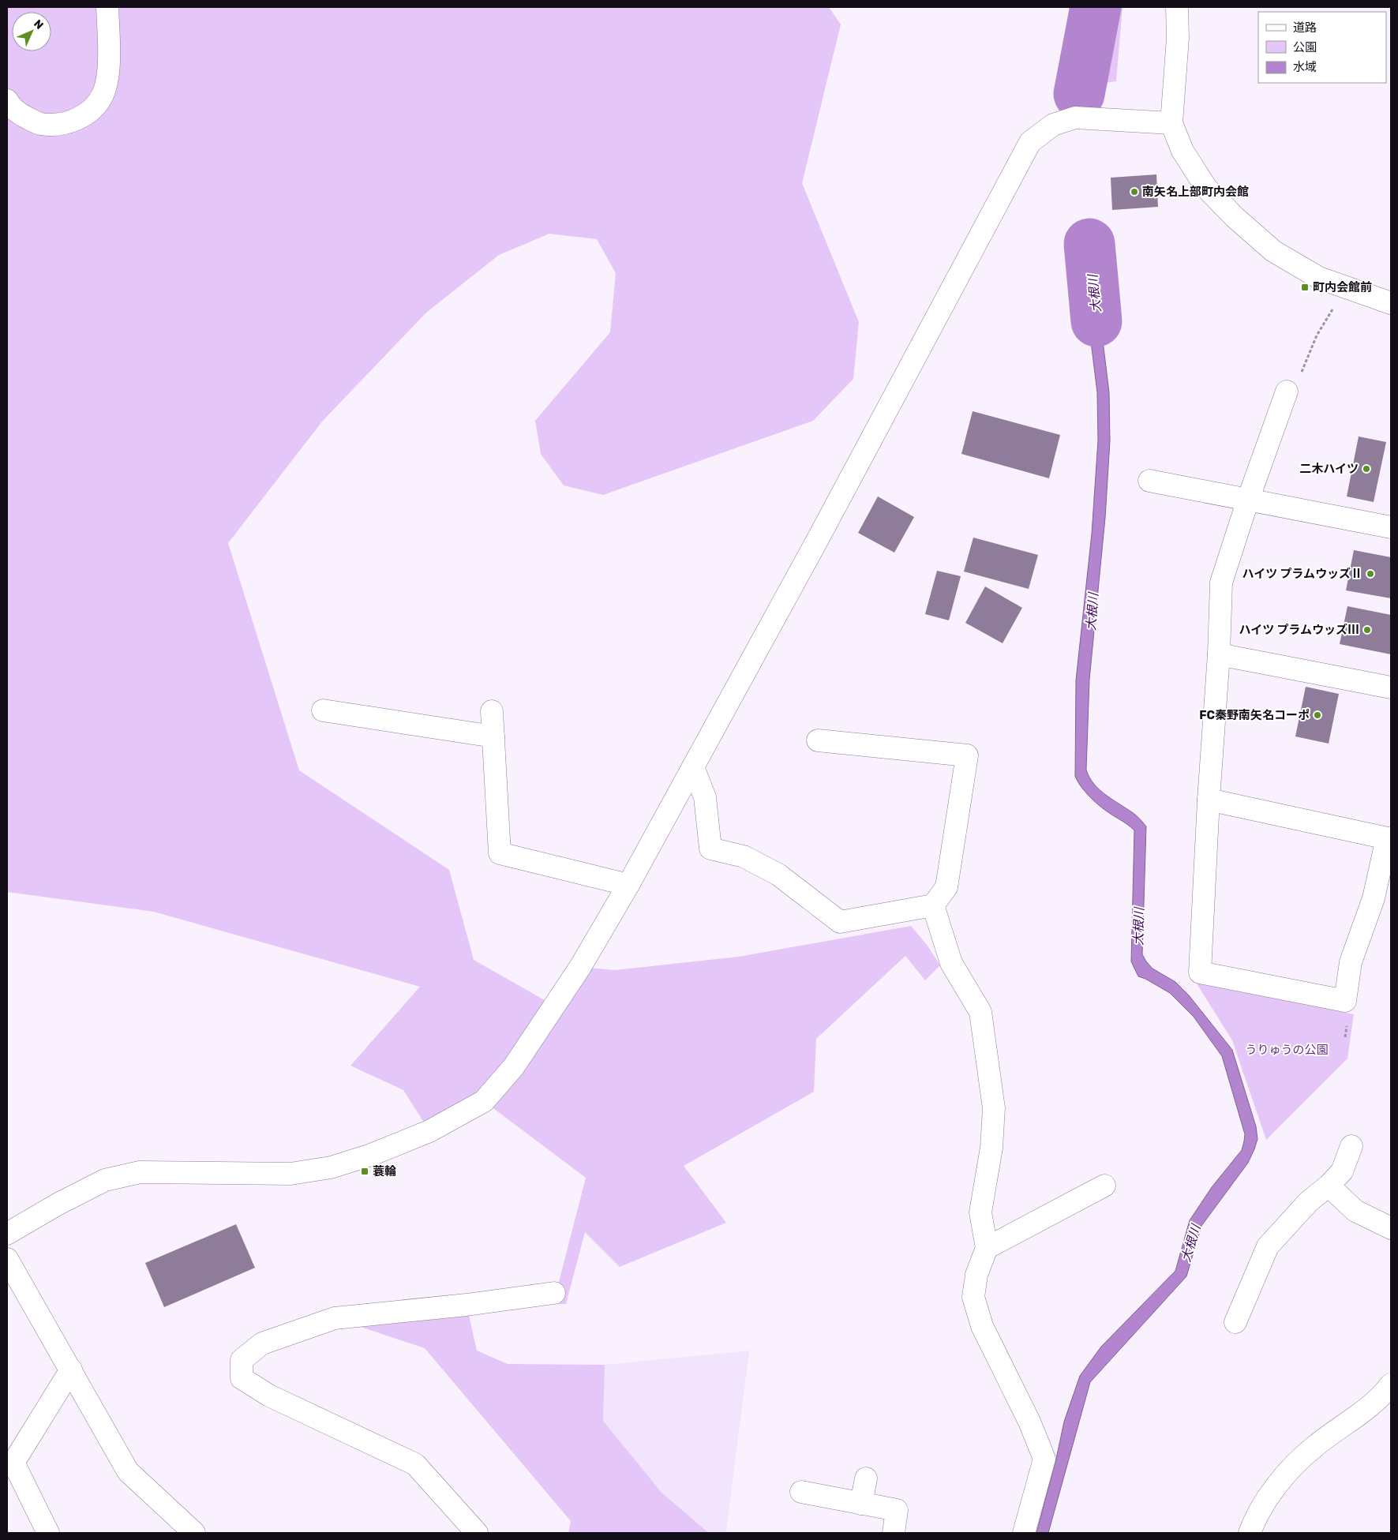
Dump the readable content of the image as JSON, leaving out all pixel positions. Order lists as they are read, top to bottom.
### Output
{
  "water": ["大根川"],
  "parks": ["うりゅうの公園"],
  "places": {
    "other": [
      "南矢名上部町内会館",
      "二木ハイツ",
      "ハイツ プラムウッズⅡ",
      "ハイツ プラムウッズⅢ",
      "FC秦野南矢名コーポ"
    ],
    "transit": ["町内会館前", "蓑輪"]
  },
  "legend": ["道路", "公園", "水域"],
  "north": "top right"
}
